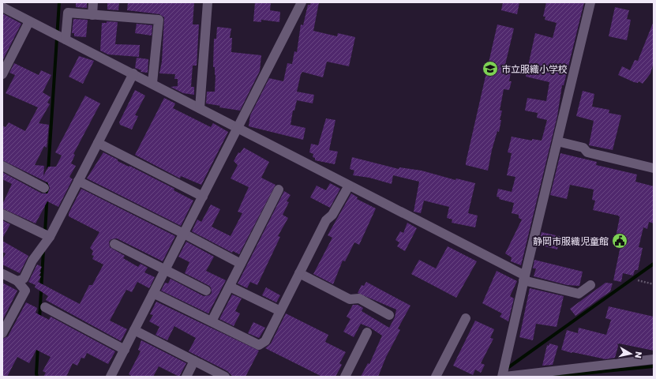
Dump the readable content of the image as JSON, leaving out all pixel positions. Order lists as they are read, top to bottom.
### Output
{
  "places": {
    "school or university": ["市立服織小学校"],
    "public building": ["静岡市服織児童館"]
  },
  "north": "right"
}
